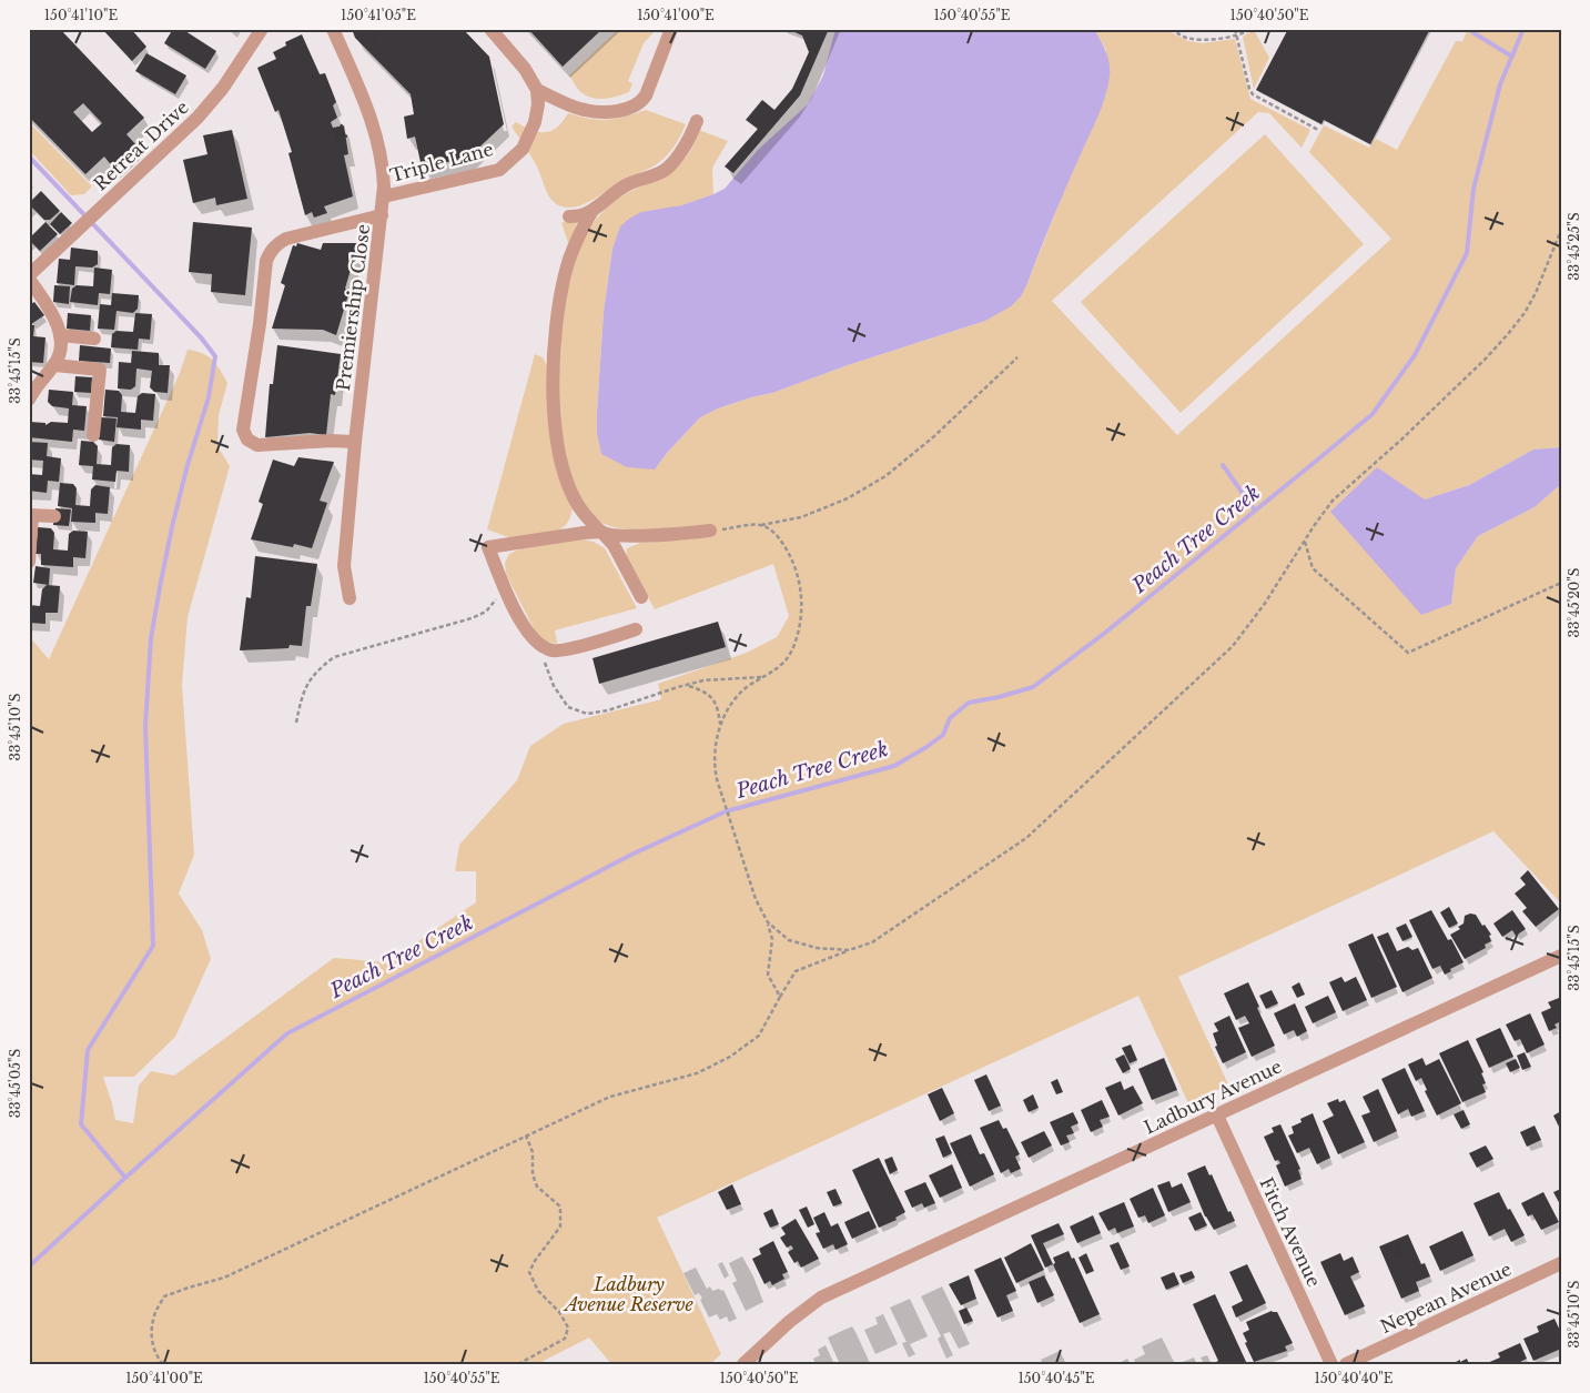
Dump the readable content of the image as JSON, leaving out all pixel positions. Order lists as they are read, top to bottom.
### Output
{
  "streets": {
    "street": [
      "Retreat Drive",
      "Triple Lane",
      "Premiership Close",
      "Ladbury Avenue",
      "Fitch Avenue",
      "Nepean Avenue"
    ]
  },
  "crossings": [
    ["Triple Lane", "Premiership Close"],
    ["Ladbury Avenue", "Fitch Avenue"]
  ],
  "water": ["Peach Tree Creek"],
  "parks": ["Ladbury Avenue Reserve"],
  "coordinates": [
    "150°41'10\"E",
    "150°41'05\"E",
    "150°41'00\"E",
    "150°40'55\"E",
    "150°40'50\"E",
    "33°45'25\"S",
    "33°45'15\"S",
    "33°45'20\"S",
    "33°45'10\"S",
    "33°45'05\"S",
    "150°40'45\"E",
    "150°40'40\"E"
  ]
}
